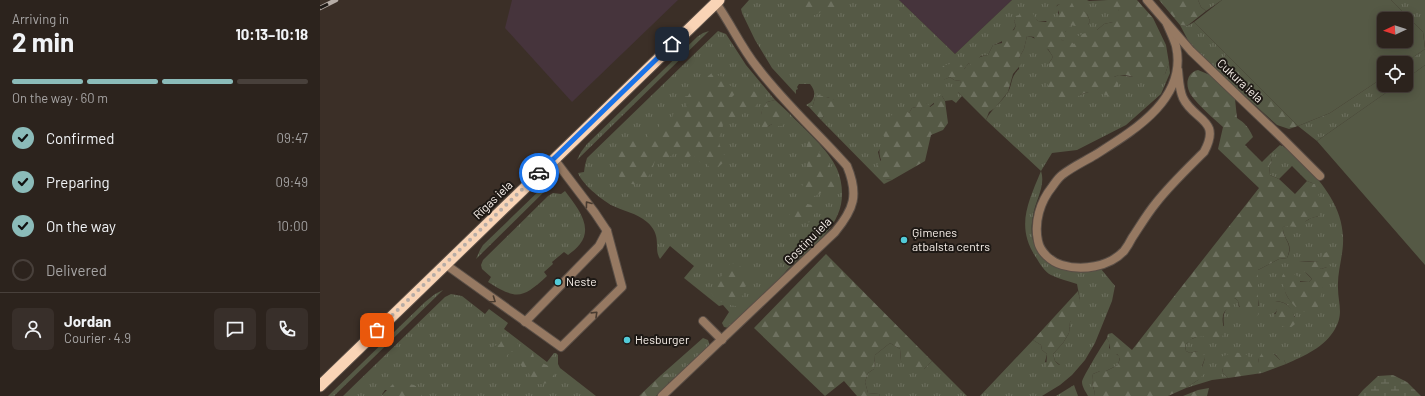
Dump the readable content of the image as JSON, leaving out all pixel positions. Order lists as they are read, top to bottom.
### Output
{
  "streets": {
    "highway": ["Rīgas iela"],
    "street": ["Cukura iela", "Gostiņu iela"]
  },
  "crossings": [
    ["Rīgas iela", "Gostiņu iela"]
  ],
  "places": ["Ģimenes atbalsta centrs", "Neste", "Hesburger"],
  "north": "left",
  "page": {
    "heading": ["2 min", "Arriving in", "10:13–10:18"],
    "panel": ["Jordan", "Courier · 4.9"],
    "bar": "On the way · 60 m",
    "list": [
      ["Confirmed", "09:47"],
      ["Preparing", "09:49"],
      ["On the way", "10:00"],
      "Delivered"
    ]
  }
}
